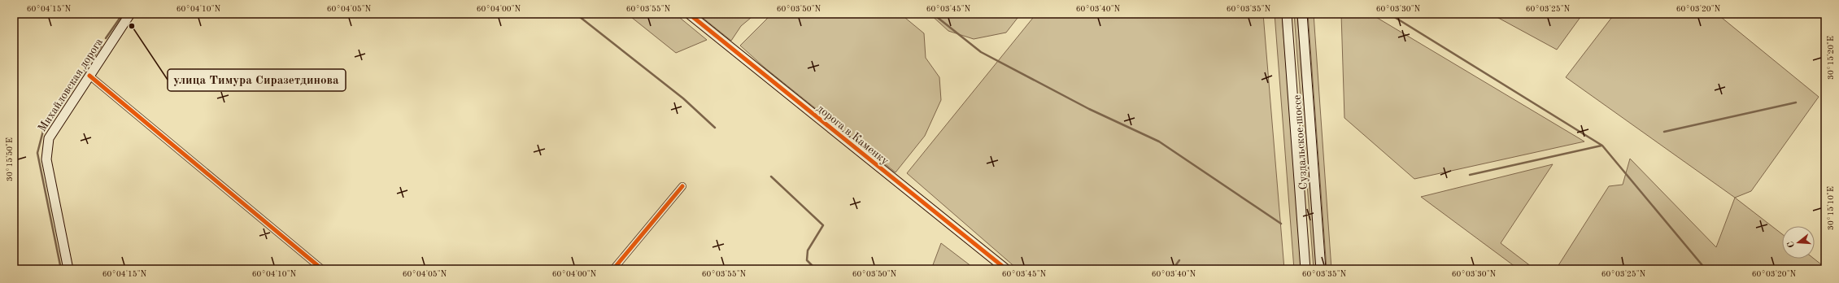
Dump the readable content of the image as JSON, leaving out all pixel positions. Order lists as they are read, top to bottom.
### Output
{
  "streets": {
    "street": ["Михайловская дорога", "дорога в Каменку", "Суздальское шоссе"]
  },
  "places": ["улица Тимура Сиразетдинова"],
  "north": "left",
  "coordinates": [
    "60°04'15\"N",
    "60°04'10\"N",
    "60°04'05\"N",
    "60°04'00\"N",
    "60°03'55\"N",
    "60°03'50\"N",
    "60°03'45\"N",
    "60°03'40\"N",
    "60°03'35\"N",
    "60°03'30\"N",
    "60°03'25\"N",
    "60°03'20\"N",
    "30°15'20\"E",
    "30°15'50\"E",
    "30°15'10\"E"
  ]
}
